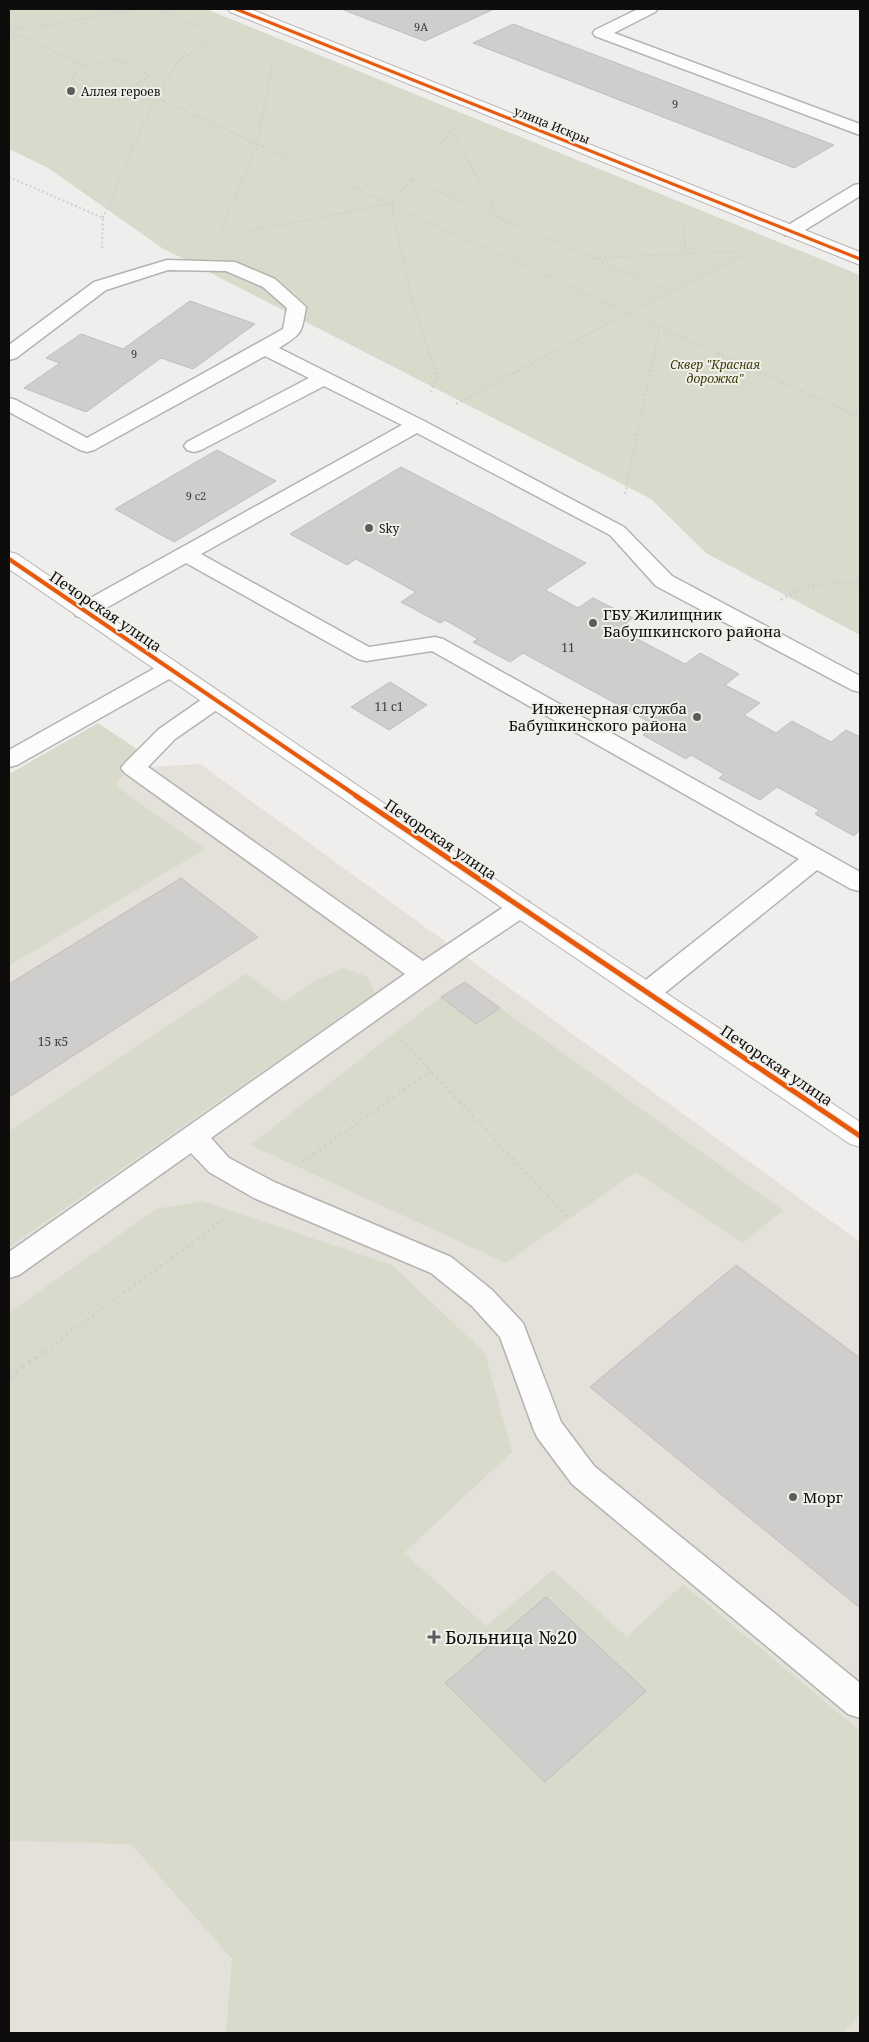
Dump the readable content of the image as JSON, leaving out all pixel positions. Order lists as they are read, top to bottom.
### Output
{
  "streets": {
    "street": ["улица Искры", "Печорская улица"]
  },
  "parks": ["Сквер \"Красная дорожка\""],
  "places": {
    "other": [
      "Аллея героев",
      "Sky",
      "ГБУ Жилищник Бабушкинского района",
      "Инженерная служба Бабушкинского района",
      "Морг"
    ],
    "health": ["Больница №20"]
  },
  "house_numbers": [
    "9А",
    "9",
    "9",
    "9 с2",
    "11",
    "11 с1",
    "15 к5"
  ]
}
